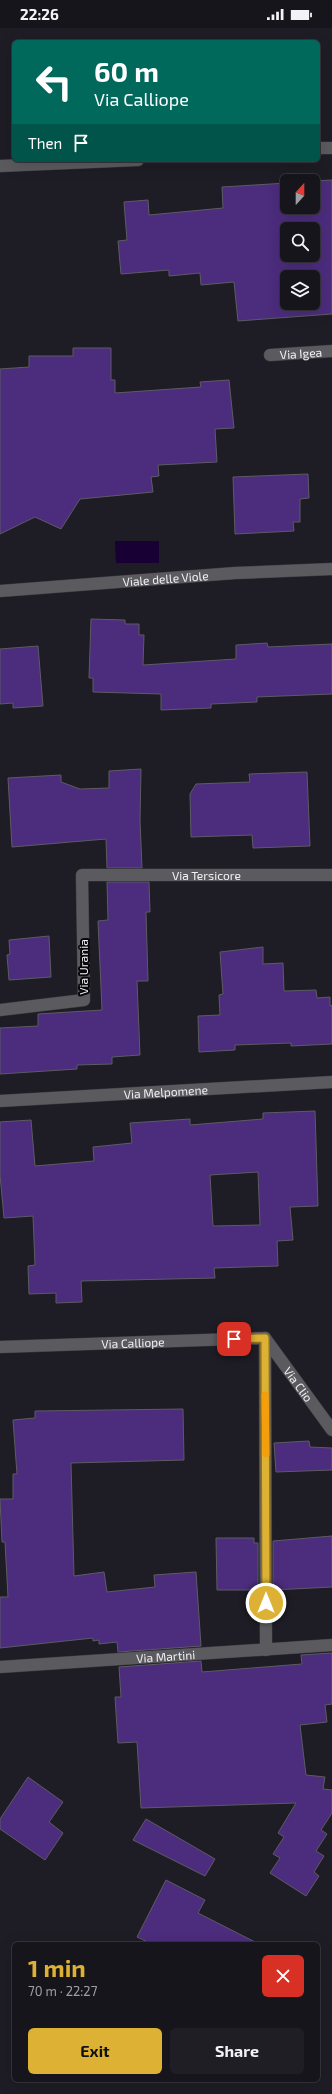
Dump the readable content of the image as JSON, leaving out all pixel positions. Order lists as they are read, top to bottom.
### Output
{
  "streets": {
    "street": [
      "Via Igea",
      "Viale delle Viole",
      "Via Tersicore",
      "Via Urania",
      "Via Melpomene",
      "Via Calliope",
      "Via Clio",
      "Via Martini"
    ]
  },
  "crossings": [
    ["Via Tersicore", "Via Urania"],
    ["Via Calliope", "Via Clio"]
  ],
  "north": "top",
  "page": {
    "status": "22:26",
    "turn": ["60 m", "Via Calliope"],
    "then": "Then",
    "heading": ["1 min", "70 m · 22:27"],
    "buttons": ["Exit", "Share"]
  }
}
